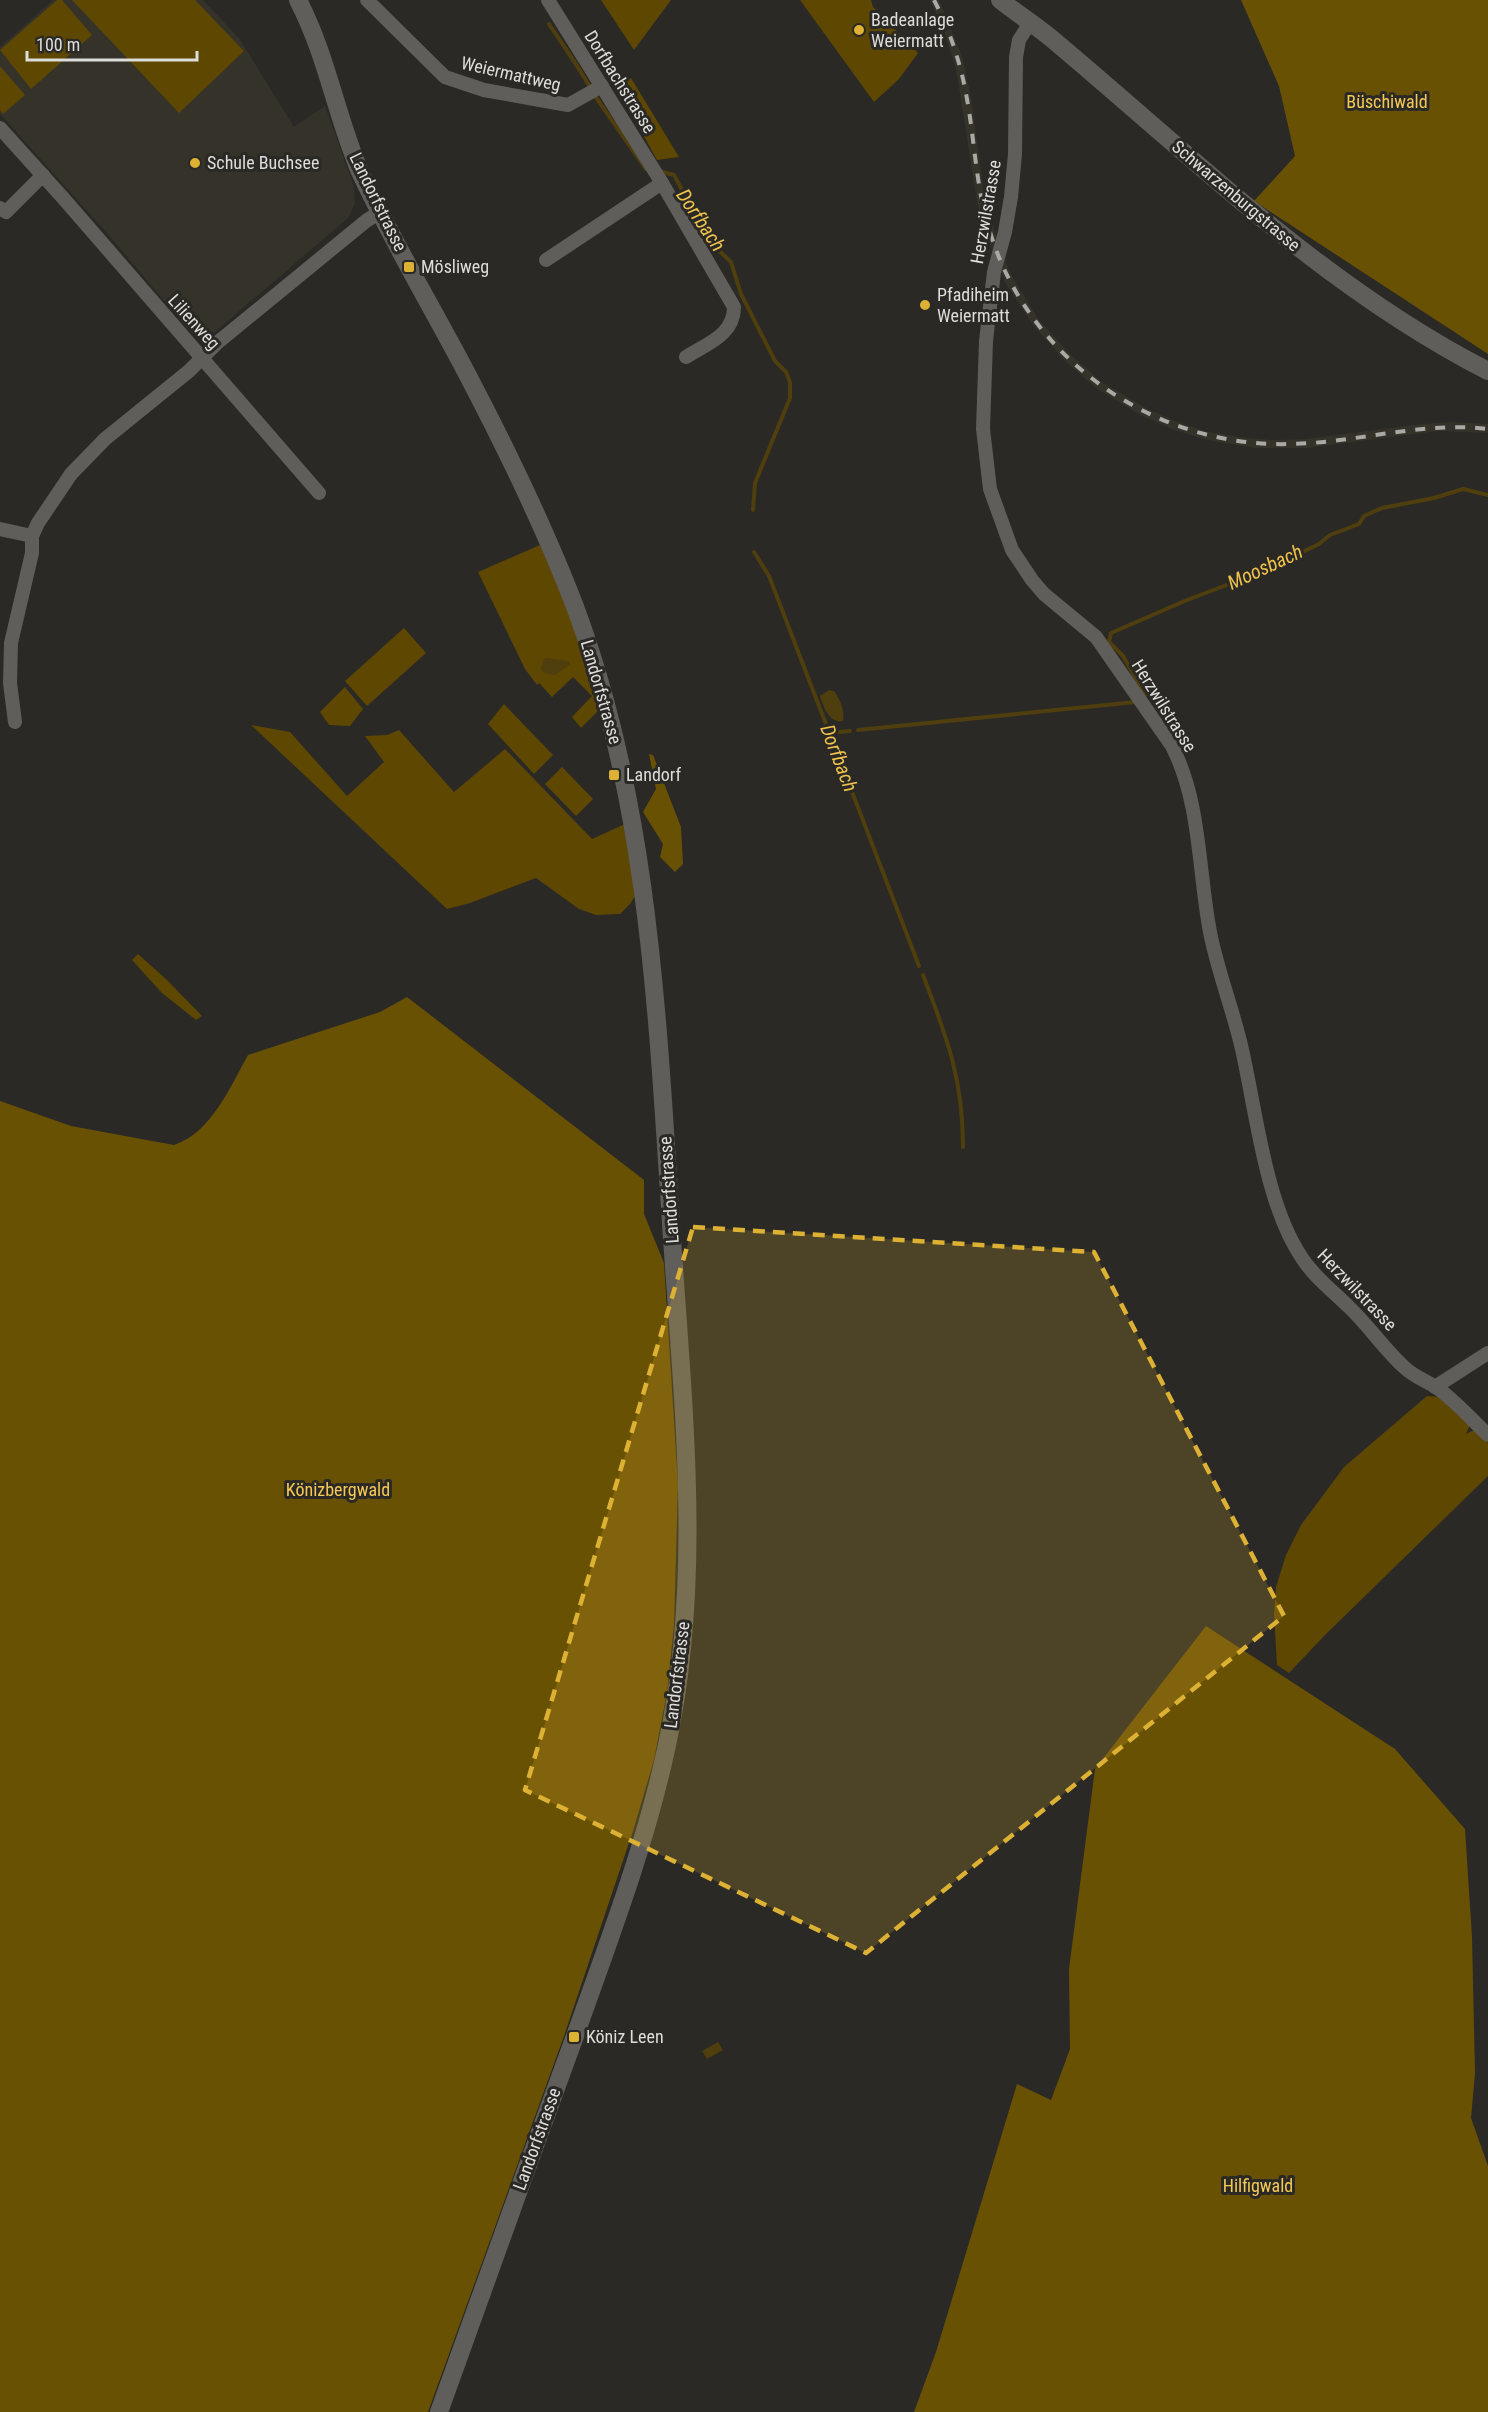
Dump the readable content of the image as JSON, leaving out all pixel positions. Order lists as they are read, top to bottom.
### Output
{
  "streets": {
    "street": [
      "Weiermattweg",
      "Dorfbachstrasse",
      "Schwarzenburgstrasse",
      "Landorfstrasse",
      "Herzwilstrasse",
      "Lilienweg"
    ]
  },
  "crossings": [
    ["Weiermattweg", "Dorfbachstrasse"],
    ["Schwarzenburgstrasse", "Herzwilstrasse"]
  ],
  "water": ["Dorfbach", "Moosbach"],
  "parks": ["Büschiwald", "Könizbergwald", "Hilfigwald"],
  "places": {
    "other": ["Badeanlage Weiermatt", "Schule Buchsee", "Pfadiheim Weiermatt"],
    "transit": ["Mösliweg", "Landorf", "Köniz Leen"]
  },
  "scale_bar": "100 m"
}
